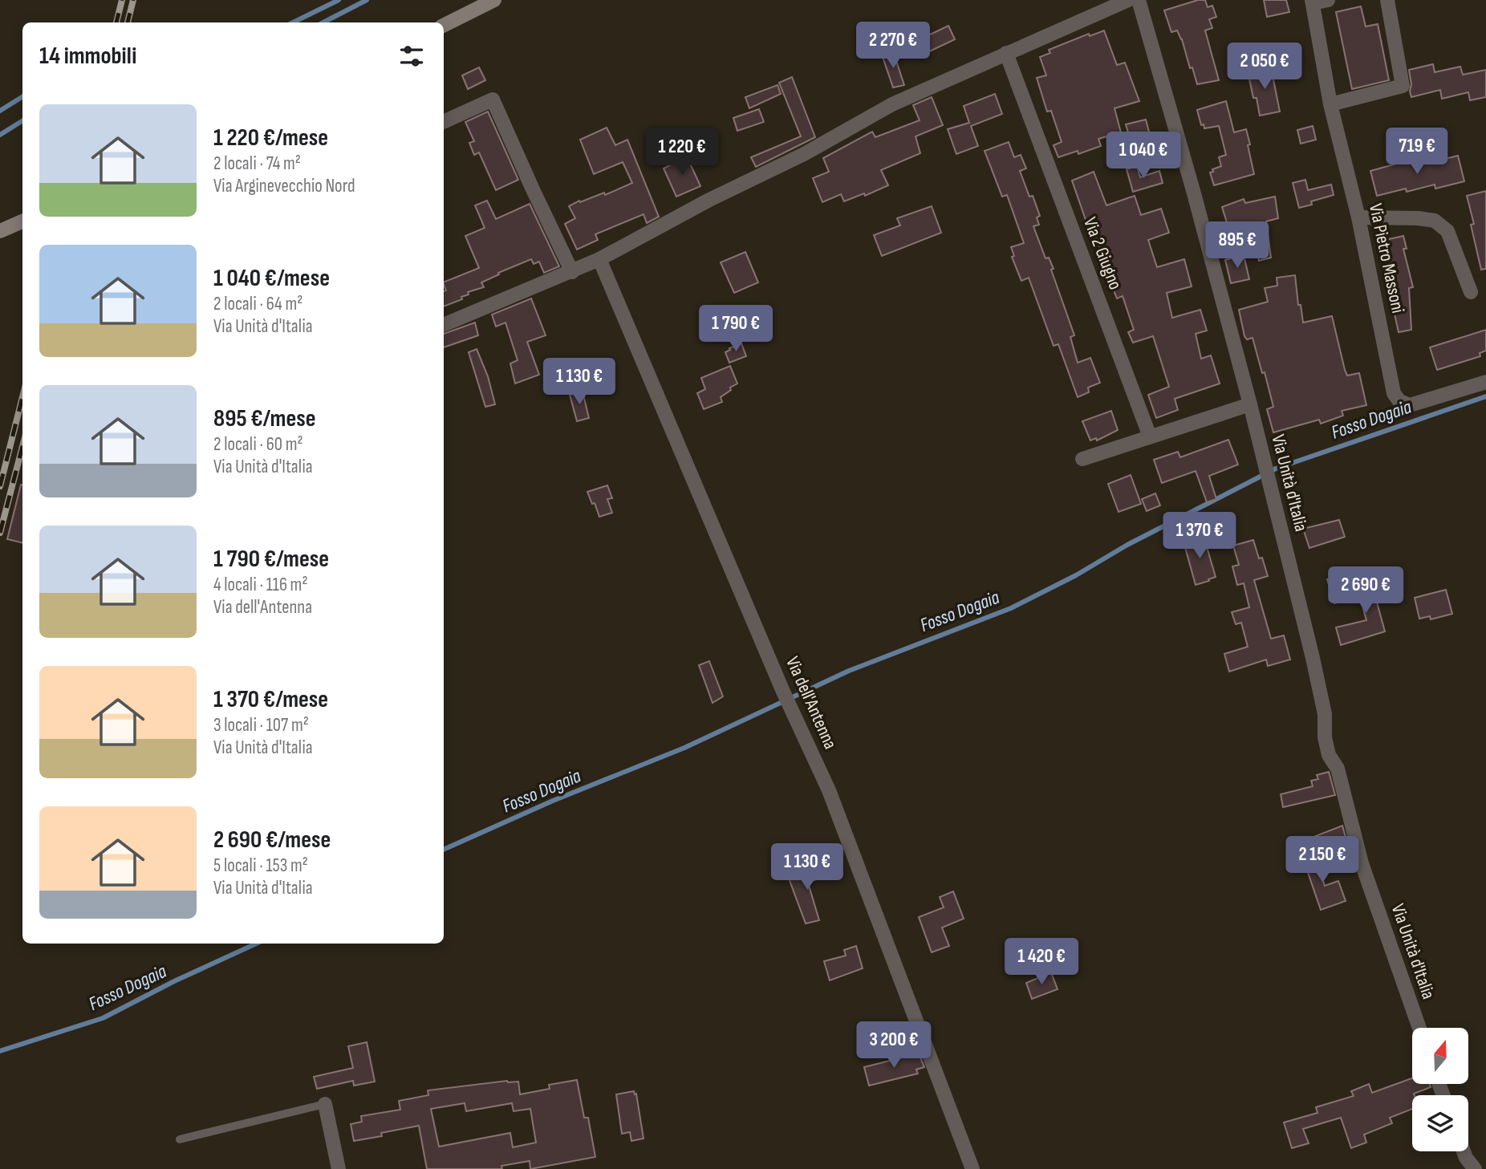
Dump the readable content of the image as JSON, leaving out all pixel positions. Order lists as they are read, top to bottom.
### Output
{
  "streets": {
    "street": [
      "Via 2 Giugno",
      "Via Pietro Massoni",
      "Via Unità d'Italia",
      "Via dell'Antenna"
    ]
  },
  "water": ["Fosso Dogaia"],
  "north": "top",
  "page": {
    "price": [
      "2 270 €",
      "2 050 €",
      "719 €",
      "1 220 €",
      "1 040 €",
      "895 €",
      "1 790 €",
      "1 130 €",
      "1 370 €",
      "2 690 €",
      "2 150 €",
      "1 130 €",
      "1 420 €",
      "3 200 €"
    ],
    "heading": "14 immobili",
    "list": [
      {
        "name": "1 220 €/mese",
        "note": "2 locali · 74 m² · Via Arginevecchio Nord"
      },
      {
        "name": "1 040 €/mese",
        "note": "2 locali · 64 m² · Via Unità d'Italia"
      },
      {
        "name": "895 €/mese",
        "note": "2 locali · 60 m² · Via Unità d'Italia"
      },
      {
        "name": "1 790 €/mese",
        "note": "4 locali · 116 m² · Via dell'Antenna"
      },
      {
        "name": "1 370 €/mese",
        "note": "3 locali · 107 m² · Via Unità d'Italia"
      },
      {
        "name": "2 690 €/mese",
        "note": "5 locali · 153 m² · Via Unità d'Italia"
      }
    ]
  }
}
